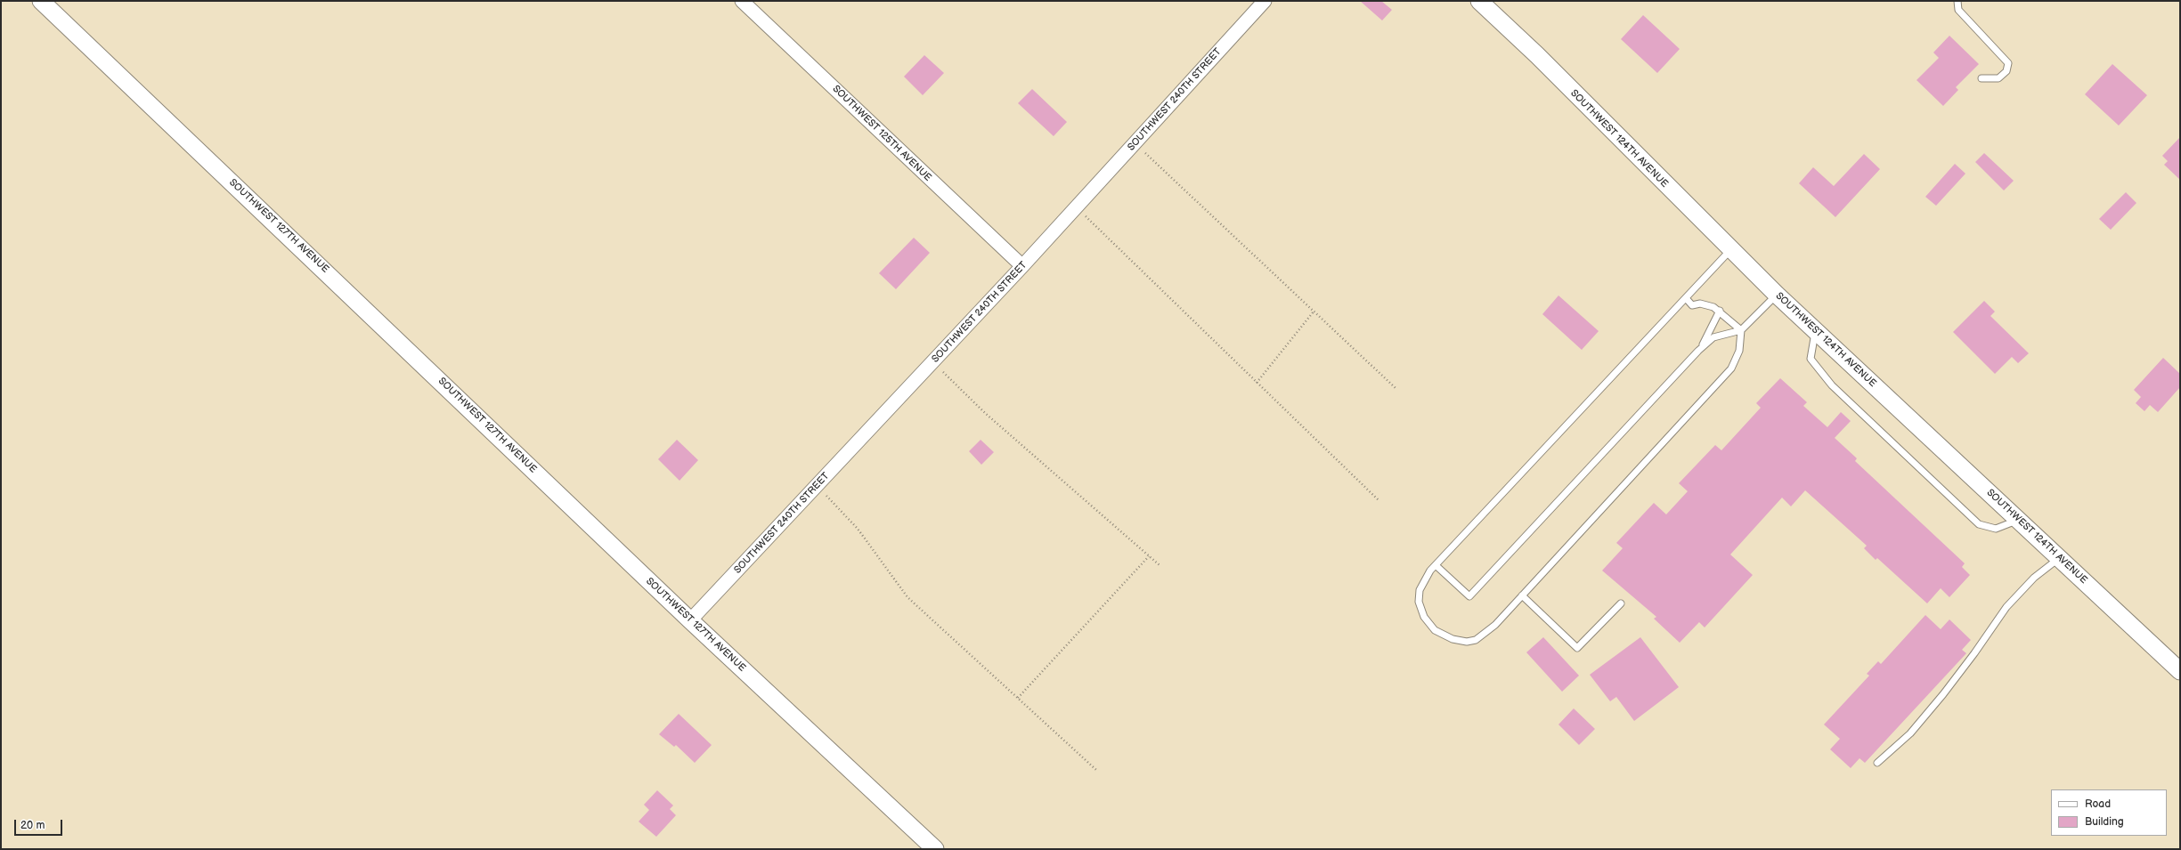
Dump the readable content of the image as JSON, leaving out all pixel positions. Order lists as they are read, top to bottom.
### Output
{
  "streets": {
    "street": [
      "SOUTHWEST 240TH STREET",
      "SOUTHWEST 125TH AVENUE",
      "SOUTHWEST 124TH AVENUE",
      "SOUTHWEST 127TH AVENUE"
    ]
  },
  "crossings": [
    ["SOUTHWEST 240TH STREET", "SOUTHWEST 125TH AVENUE"],
    ["SOUTHWEST 240TH STREET", "SOUTHWEST 127TH AVENUE"]
  ],
  "legend": ["Road", "Building"],
  "scale_bar": "20 m"
}
